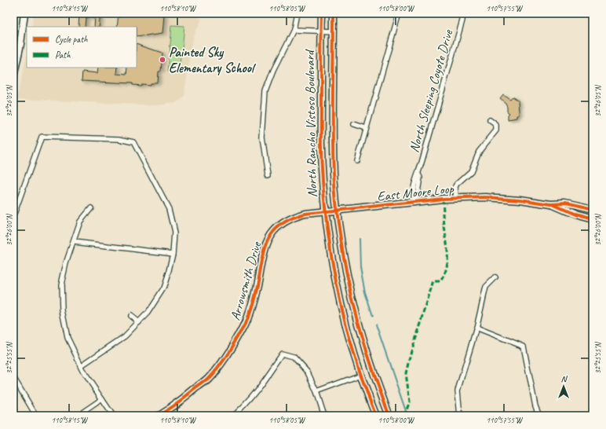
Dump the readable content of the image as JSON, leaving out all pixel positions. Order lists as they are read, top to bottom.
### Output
{
  "streets": {
    "main road": ["North Rancho Vistoso Boulevard", "East Moore Loop", "Arrowsmith Drive"],
    "street": ["North Sleeping Coyote Drive"]
  },
  "crossings": [
    ["North Sleeping Coyote Drive", "East Moore Loop"],
    ["North Rancho Vistoso Boulevard", "East Moore Loop"],
    ["North Rancho Vistoso Boulevard", "Arrowsmith Drive"],
    ["East Moore Loop", "Arrowsmith Drive"]
  ],
  "places": ["Painted Sky Elementary School"],
  "legend": ["Cycle path", "Path"],
  "north": "top",
  "coordinates": [
    "110°58'15\"W",
    "110°58'10\"W",
    "110°58'05\"W",
    "110°58'00\"W",
    "110°57'55\"W",
    "32°26'05\"N",
    "32°26'00\"N",
    "32°25'55\"N"
  ]
}
